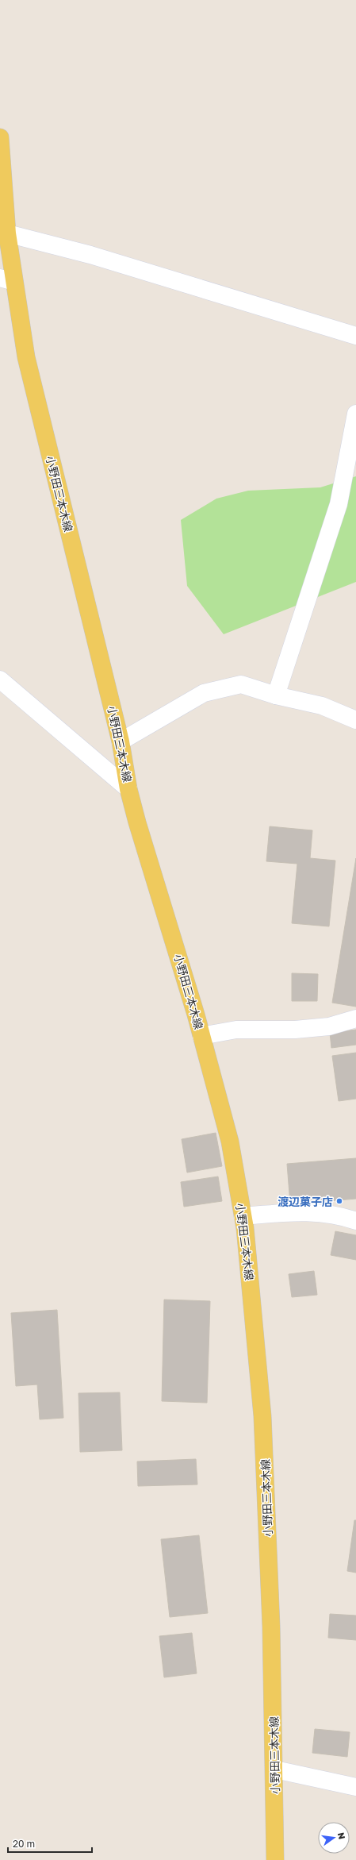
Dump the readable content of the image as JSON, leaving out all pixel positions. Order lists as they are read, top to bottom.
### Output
{
  "streets": {
    "main road": ["小野田三本木線"]
  },
  "places": ["渡辺菓子店"],
  "scale_bar": "20 m",
  "north": "right"
}
